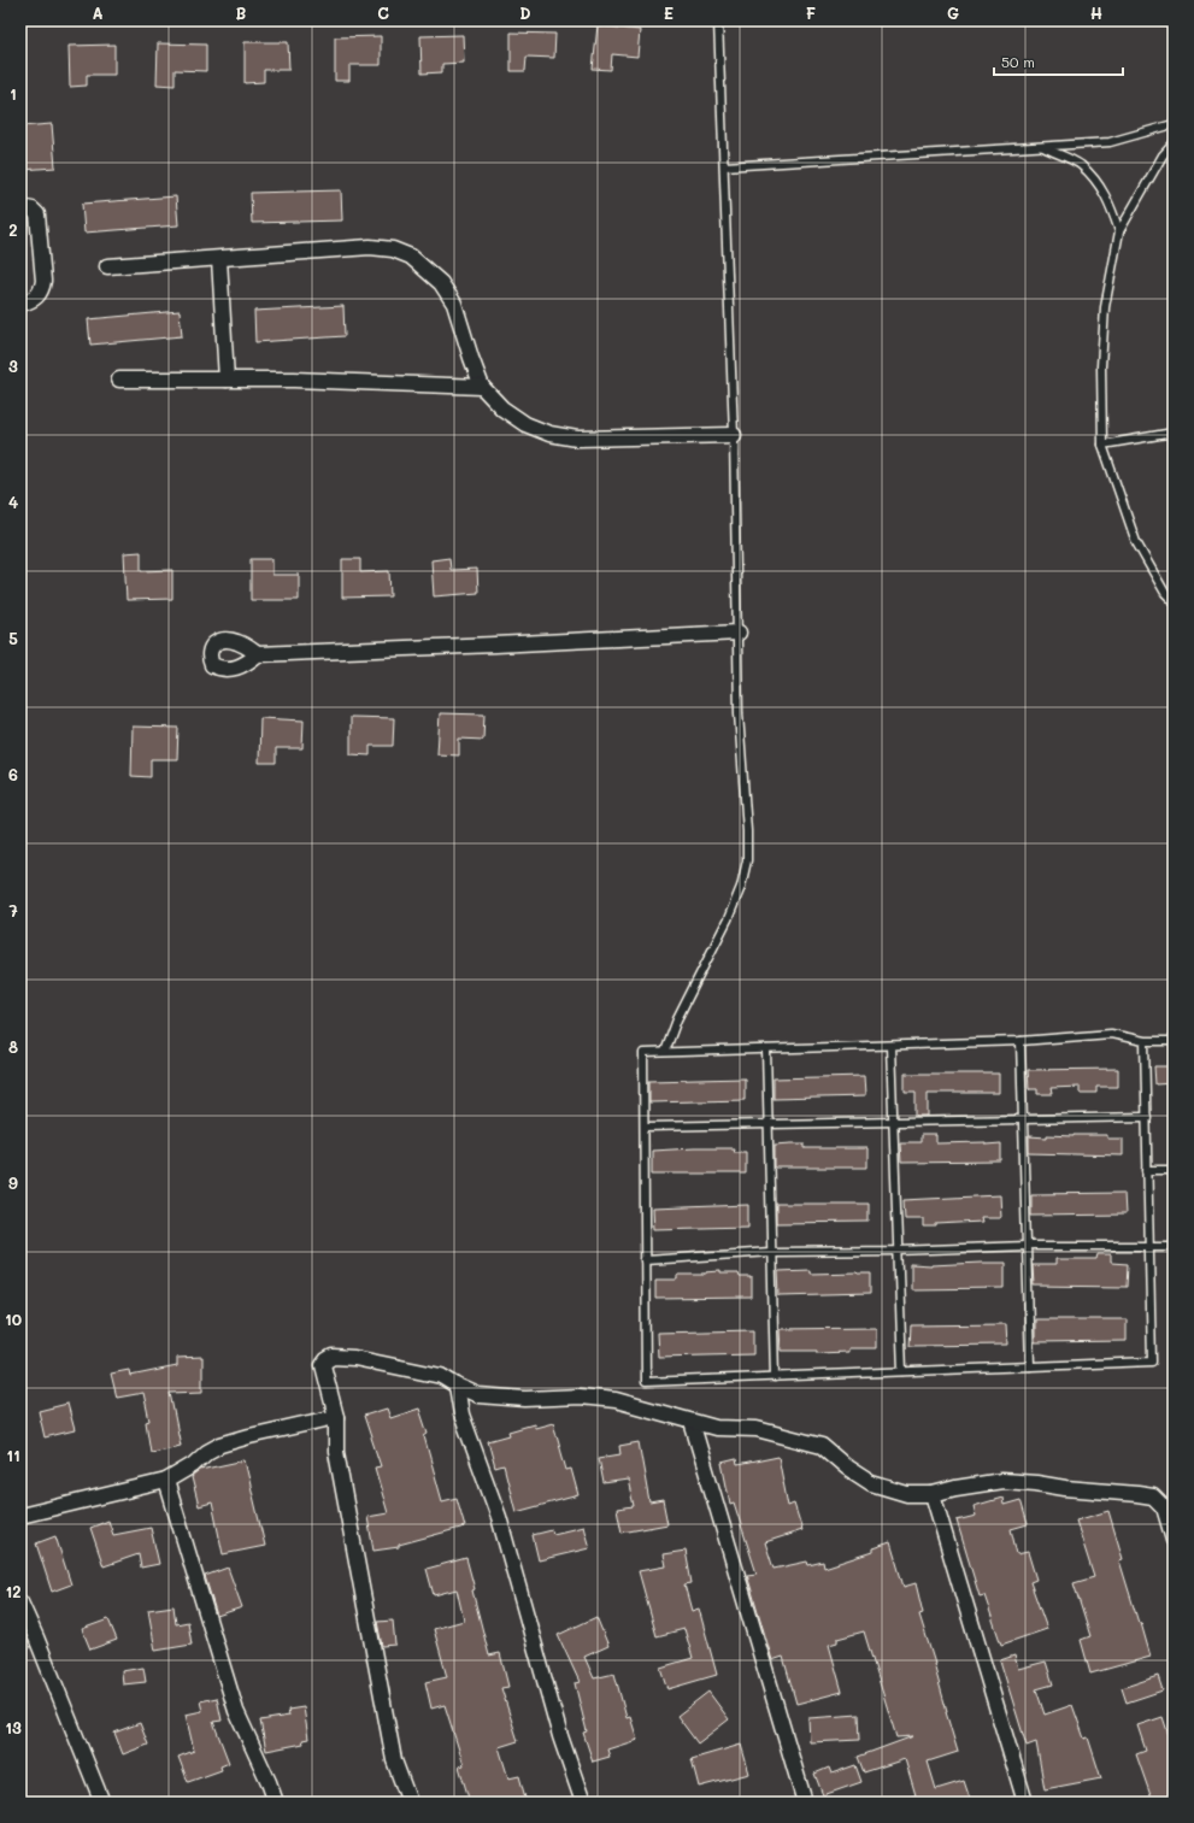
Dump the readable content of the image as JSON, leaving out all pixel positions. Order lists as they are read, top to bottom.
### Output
{
  "scale_bar": "50 m",
  "grid": {
    "columns": [
      "A",
      "B",
      "C",
      "D",
      "E",
      "F",
      "G",
      "H"
    ],
    "rows": [
      "1",
      "2",
      "3",
      "4",
      "5",
      "6",
      "7",
      "8",
      "9",
      "10",
      "11",
      "12",
      "13"
    ]
  }
}
